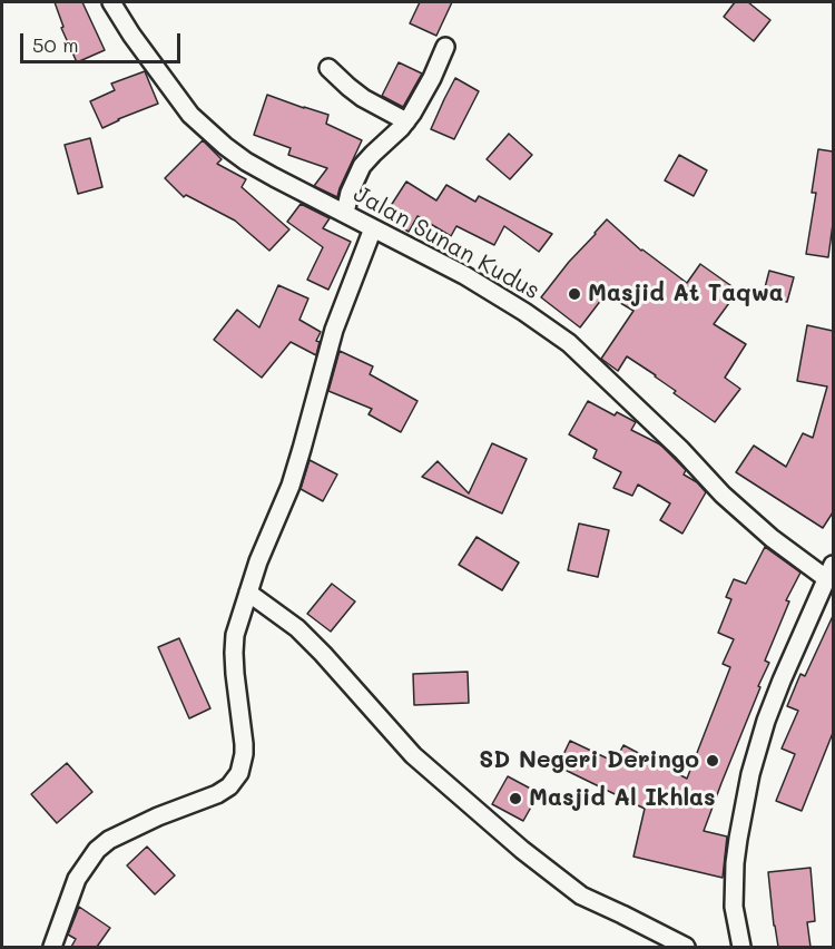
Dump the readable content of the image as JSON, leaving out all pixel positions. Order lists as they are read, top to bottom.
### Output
{
  "streets": {
    "street": ["Jalan Sunan Kudus"]
  },
  "places": ["Masjid At Taqwa", "SD Negeri Deringo", "Masjid Al Ikhlas"],
  "scale_bar": "50 m"
}
